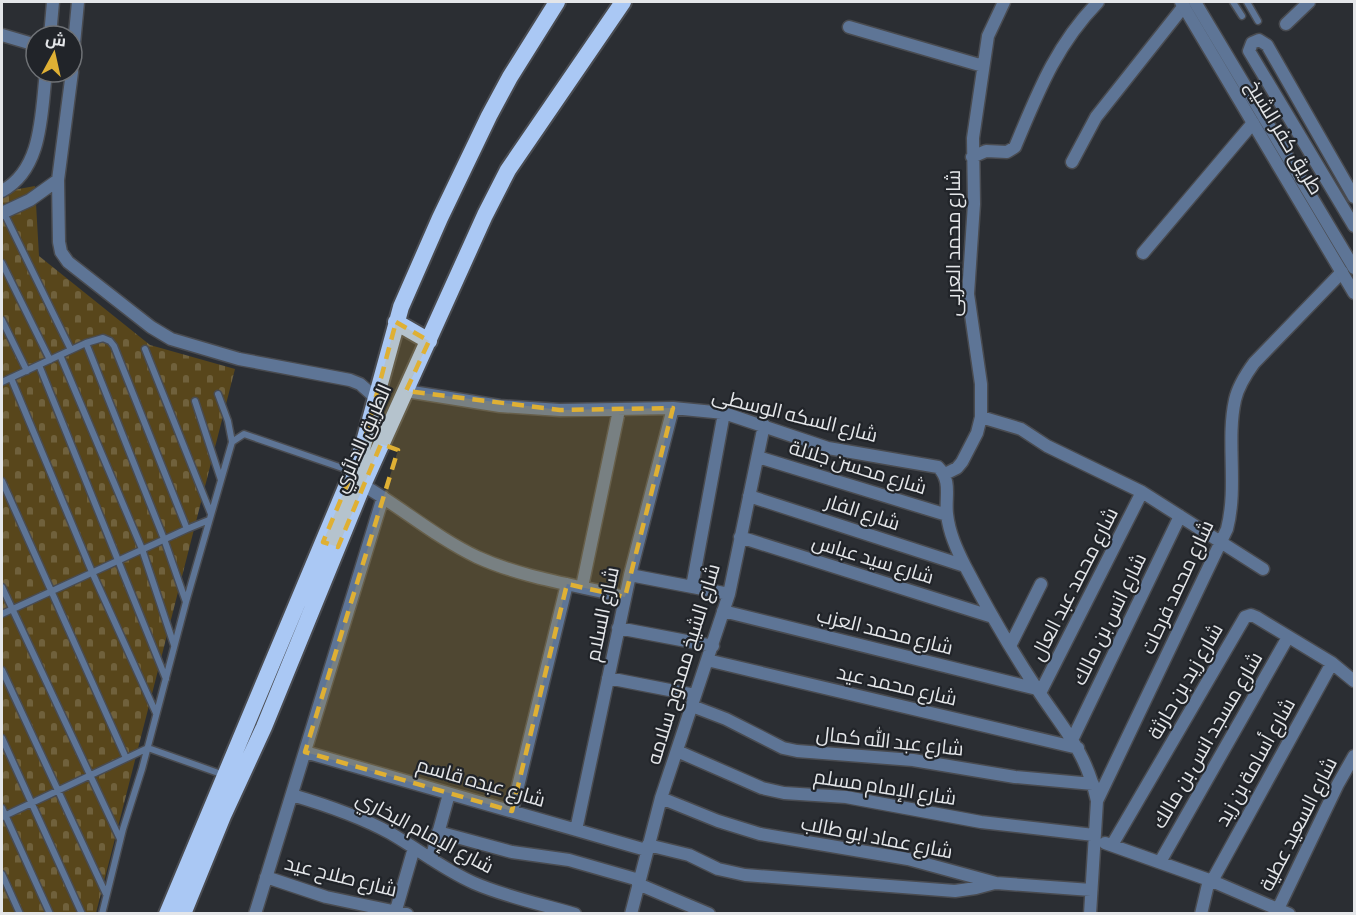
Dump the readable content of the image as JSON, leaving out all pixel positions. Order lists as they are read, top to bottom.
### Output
{
  "streets": {
    "highway": ["الطريق الدائري"],
    "street": [
      "طريق كفر الشيخ",
      "شارع محمد العربى",
      "شارع السكه الوسطى",
      "شارع محسن جلالة",
      "شارع الفار",
      "شارع سيد عباس",
      "شارع محمد عبد العال",
      "شارع محمد فرحات",
      "شارع السلام",
      "شارع انس بن مالك",
      "شارع محمد العزب",
      "شارع الشيخ ممدوح سلامه",
      "شارع زيد بن حارثة",
      "شارع محمد عيد",
      "شارع مسجد انس بن مالك",
      "شارع عبد الله كمال",
      "شارع أسامة بن زيد",
      "شارع عبده قاسم",
      "شارع الإمام مسلم",
      "شارع السعيد عطية",
      "شارع الإمام البخاري",
      "شارع عماد ابو طالب",
      "شارع صلاح عيد"
    ]
  },
  "crossings": [
    ["طريق كفر الشيخ", "شارع محمد فرحات"],
    ["شارع محمد العربى", "شارع السكه الوسطى"],
    ["شارع السكه الوسطى", "الطريق الدائري"],
    ["شارع السكه الوسطى", "شارع السلام"],
    ["شارع السكه الوسطى", "شارع الشيخ ممدوح سلامه"],
    ["شارع محسن جلالة", "شارع الشيخ ممدوح سلامه"],
    ["شارع الفار", "شارع الشيخ ممدوح سلامه"],
    ["شارع سيد عباس", "شارع الشيخ ممدوح سلامه"],
    ["شارع محمد عبد العال", "شارع محمد العزب"],
    ["شارع السلام", "شارع عبد الله كمال"],
    ["شارع السلام", "شارع عبده قاسم"],
    ["شارع انس بن مالك", "شارع محمد عيد"],
    ["شارع محمد العزب", "شارع الشيخ ممدوح سلامه"],
    ["شارع الشيخ ممدوح سلامه", "شارع محمد عيد"],
    ["شارع الشيخ ممدوح سلامه", "شارع عبد الله كمال"],
    ["شارع الشيخ ممدوح سلامه", "شارع عبده قاسم"],
    ["شارع الشيخ ممدوح سلامه", "شارع الإمام مسلم"],
    ["شارع الشيخ ممدوح سلامه", "شارع عماد ابو طالب"],
    ["شارع زيد بن حارثة", "شارع مسجد انس بن مالك"],
    ["شارع زيد بن حارثة", "شارع أسامة بن زيد"],
    ["شارع زيد بن حارثة", "شارع الإمام مسلم"],
    ["شارع مسجد انس بن مالك", "شارع الإمام مسلم"],
    ["شارع أسامة بن زيد", "شارع الإمام مسلم"],
    ["شارع عبده قاسم", "شارع عماد ابو طالب"],
    ["شارع الإمام مسلم", "شارع السعيد عطية"]
  ],
  "north": "top"
}
